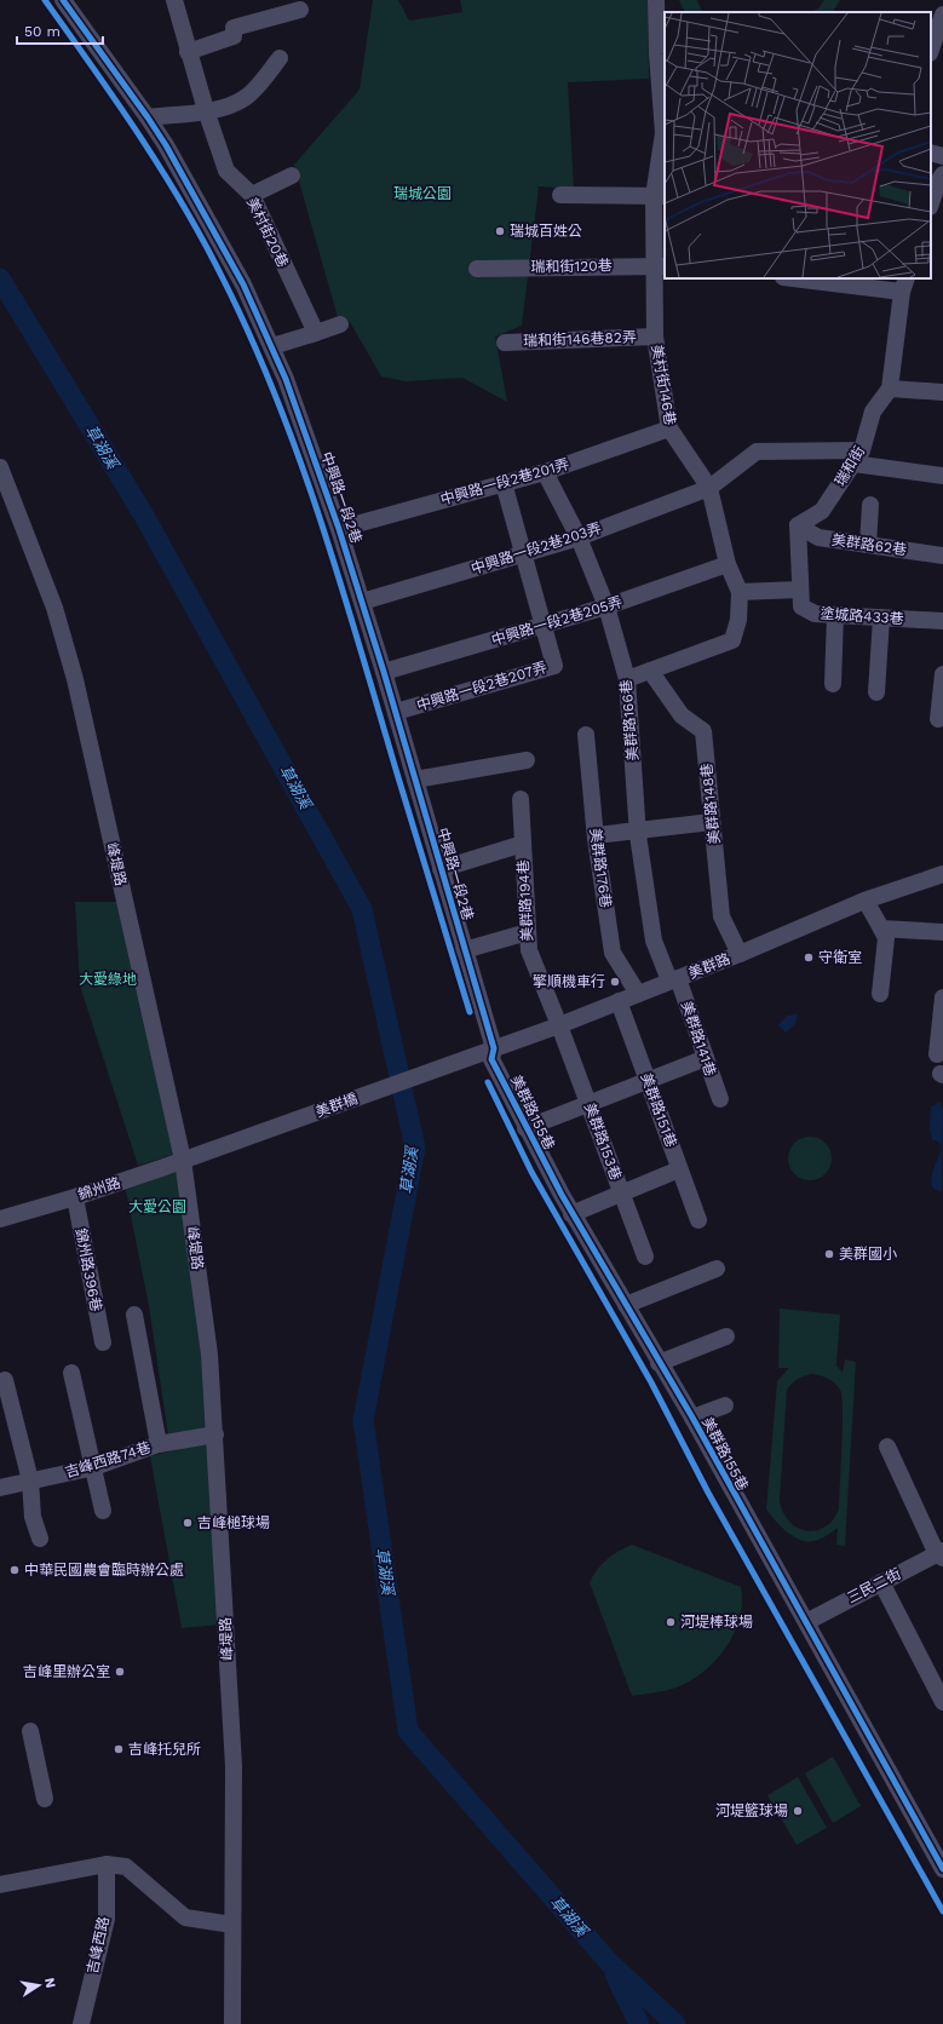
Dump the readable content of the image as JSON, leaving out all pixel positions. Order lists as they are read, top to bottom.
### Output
{
  "streets": {
    "street": [
      "美村街20巷",
      "瑞和街120巷",
      "瑞和街146巷82弄",
      "美村街146巷",
      "瑞和街",
      "中興路一段2巷201弄",
      "中興路一段2巷",
      "美群路62巷",
      "中興路一段2巷203弄",
      "塗城路433巷",
      "中興路一段2巷205弄",
      "中興路一段2巷207弄",
      "美群路166巷",
      "美群路148巷",
      "峰堤路",
      "美群路176巷",
      "美群路194巷",
      "美群路",
      "美群路141巷",
      "美群橋",
      "美群路151巷",
      "美群路155巷",
      "美群路153巷",
      "錦州路",
      "錦州路396巷",
      "吉峰西路74巷",
      "三民二街",
      "吉峰西路"
    ]
  },
  "crossings": [
    ["瑞和街120巷", "美村街146巷"],
    ["瑞和街146巷82弄", "美村街146巷"],
    ["美村街146巷", "中興路一段2巷201弄"],
    ["美村街146巷", "中興路一段2巷203弄"],
    ["美村街146巷", "中興路一段2巷205弄"],
    ["美村街146巷", "美群路166巷"],
    ["美村街146巷", "美群路148巷"],
    ["瑞和街", "美群路62巷"],
    ["瑞和街", "中興路一段2巷203弄"],
    ["中興路一段2巷201弄", "中興路一段2巷"],
    ["中興路一段2巷201弄", "中興路一段2巷207弄"],
    ["中興路一段2巷201弄", "美群路166巷"],
    ["中興路一段2巷", "中興路一段2巷203弄"],
    ["中興路一段2巷", "中興路一段2巷205弄"],
    ["中興路一段2巷", "中興路一段2巷207弄"],
    ["中興路一段2巷", "美群路"],
    ["中興路一段2巷", "美群路155巷"],
    ["中興路一段2巷203弄", "中興路一段2巷207弄"],
    ["中興路一段2巷203弄", "美群路166巷"],
    ["中興路一段2巷205弄", "中興路一段2巷207弄"],
    ["中興路一段2巷205弄", "美群路166巷"],
    ["美群路166巷", "美群路"],
    ["美群路166巷", "美群路141巷"],
    ["美群路148巷", "美群路"],
    ["峰堤路", "美群橋"],
    ["峰堤路", "錦州路"],
    ["峰堤路", "吉峰西路74巷"],
    ["美群路176巷", "美群路"],
    ["美群路194巷", "美群路"],
    ["美群路194巷", "美群路153巷"],
    ["美群路", "美群路141巷"],
    ["美群路", "美群橋"],
    ["美群路", "美群路151巷"],
    ["美群路", "美群路155巷"],
    ["美群路", "美群路153巷"],
    ["美群橋", "錦州路"],
    ["美群路155巷", "三民二街"],
    ["錦州路", "錦州路396巷"]
  ],
  "water": ["草湖溪"],
  "parks": ["瑞城公園", "大愛綠地", "大愛公園"],
  "places": [
    "瑞城百姓公",
    "守衛室",
    "擎順機車行",
    "美群國小",
    "吉峰槌球場",
    "中華民國農會臨時辦公處",
    "河堤棒球場",
    "吉峰里辦公室",
    "吉峰托兒所",
    "河堤籃球場"
  ],
  "scale_bar": "50 m",
  "north": "right"
}
